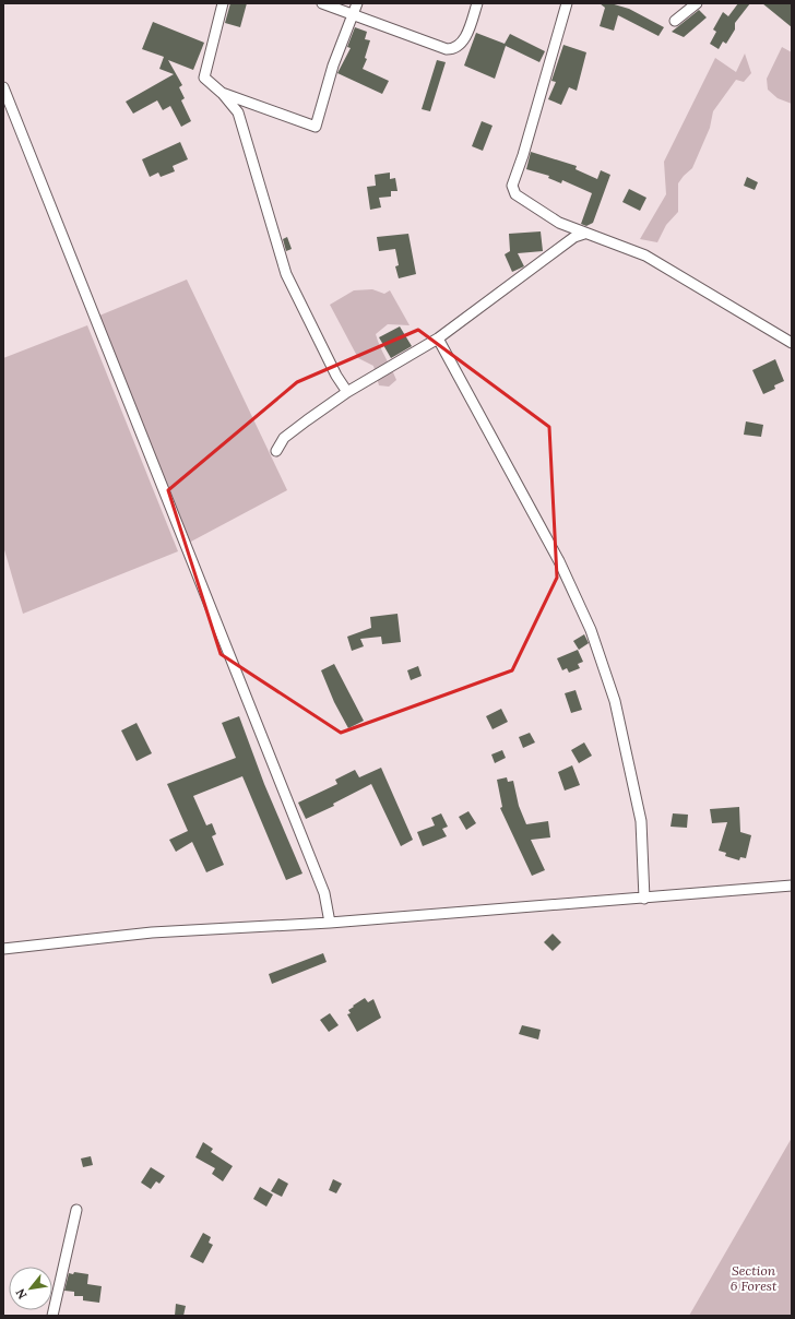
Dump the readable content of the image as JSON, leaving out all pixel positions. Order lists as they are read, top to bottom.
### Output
{
  "parks": ["Section 6 Forest"],
  "north": "bottom left"
}
